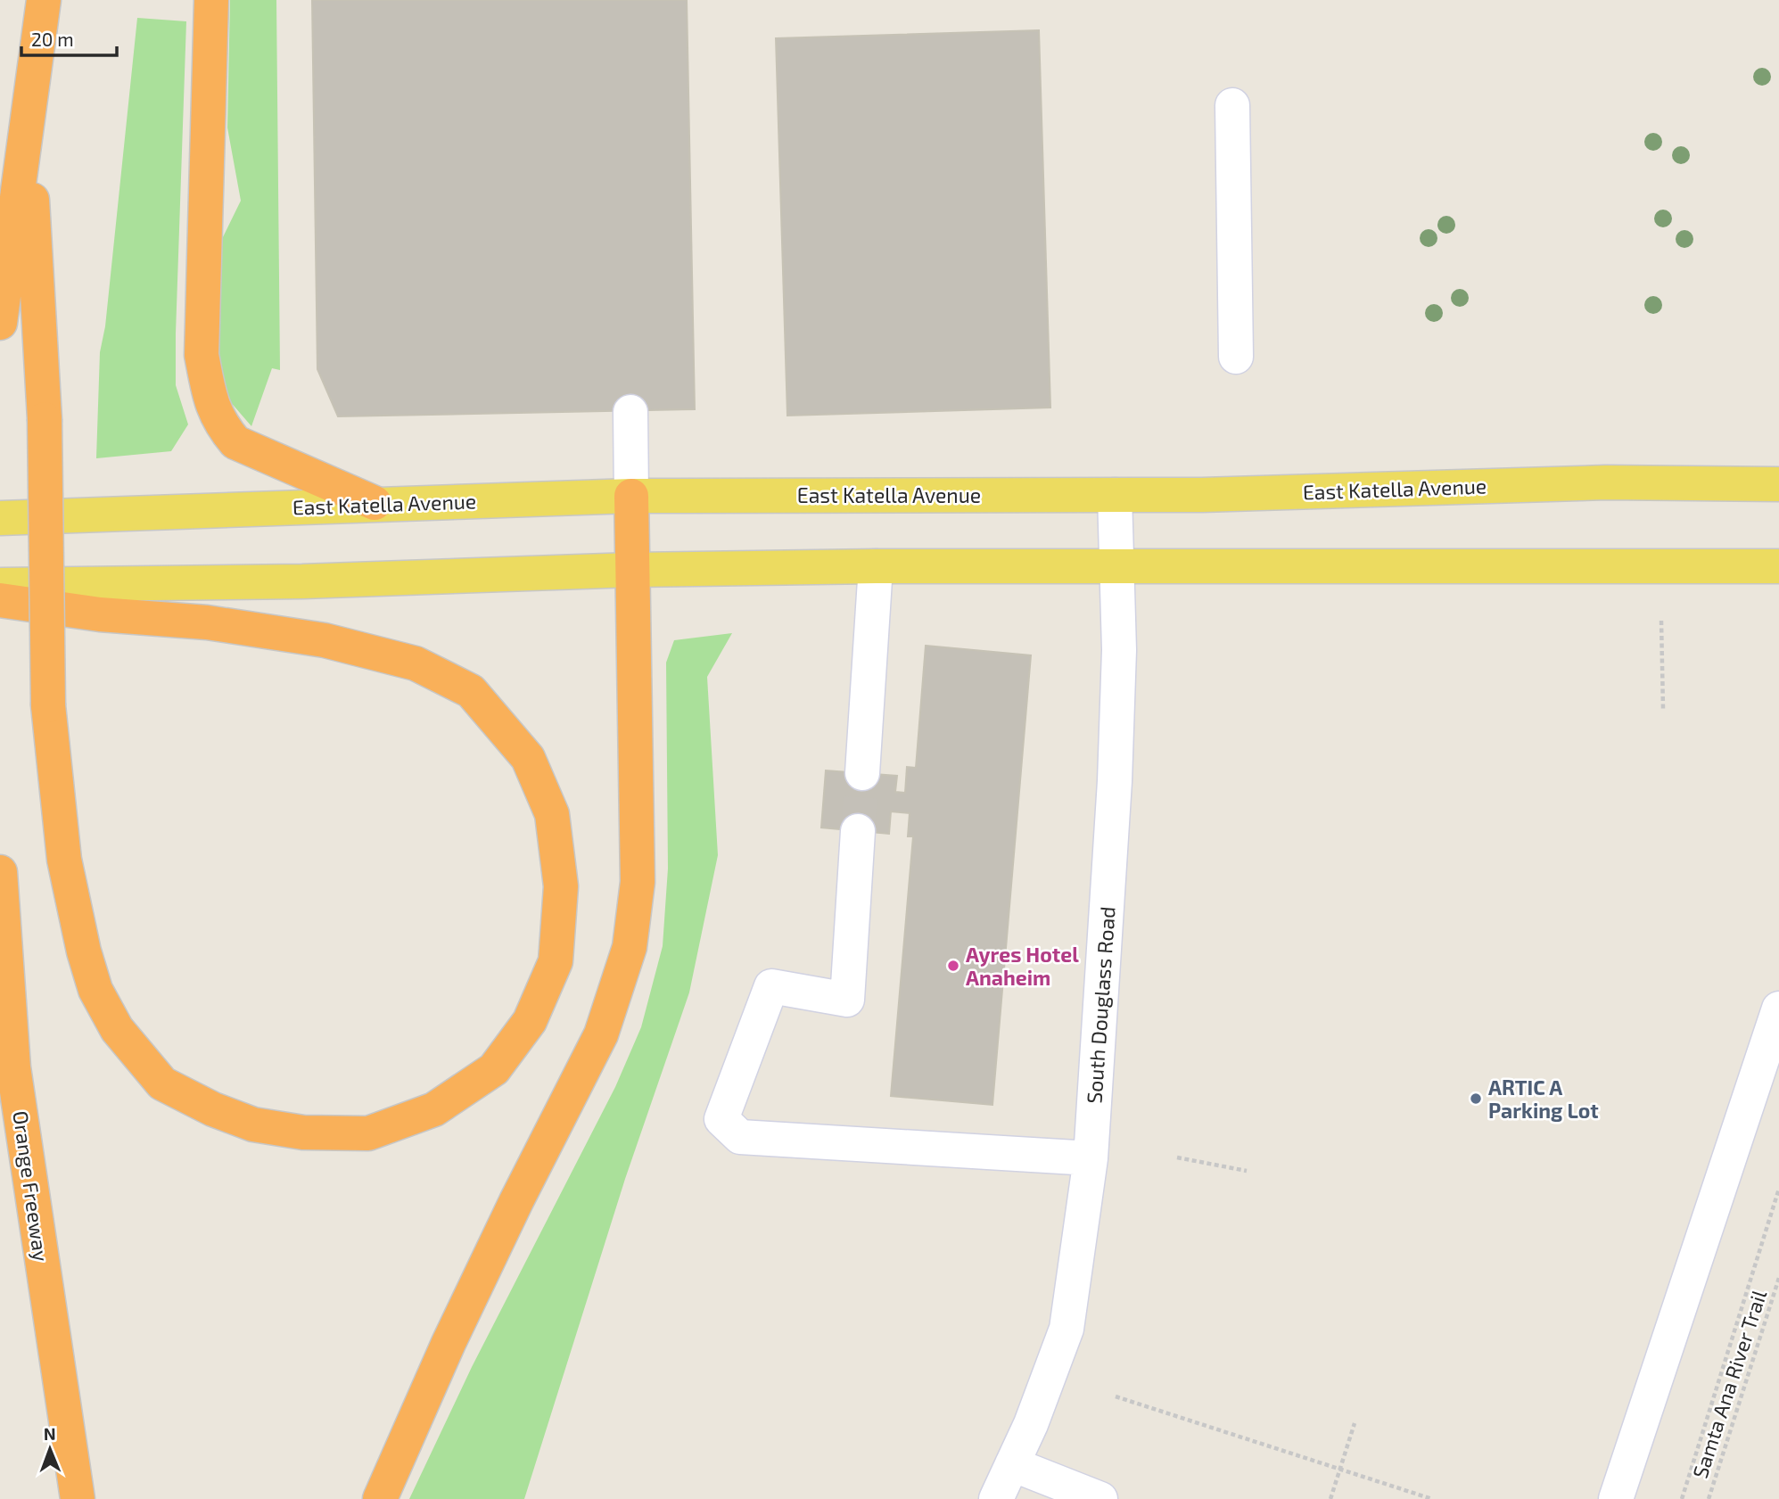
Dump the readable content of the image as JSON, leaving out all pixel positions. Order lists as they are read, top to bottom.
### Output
{
  "streets": {
    "highway": ["Orange Freeway"],
    "main road": ["East Katella Avenue"],
    "street": ["South Douglass Road"],
    "path": ["Samta Ana River Trail"]
  },
  "crossings": [
    ["East Katella Avenue", "South Douglass Road"]
  ],
  "places": ["Ayres Hotel Anaheim", "ARTIC A Parking Lot"],
  "scale_bar": "20 m",
  "north": "top"
}
